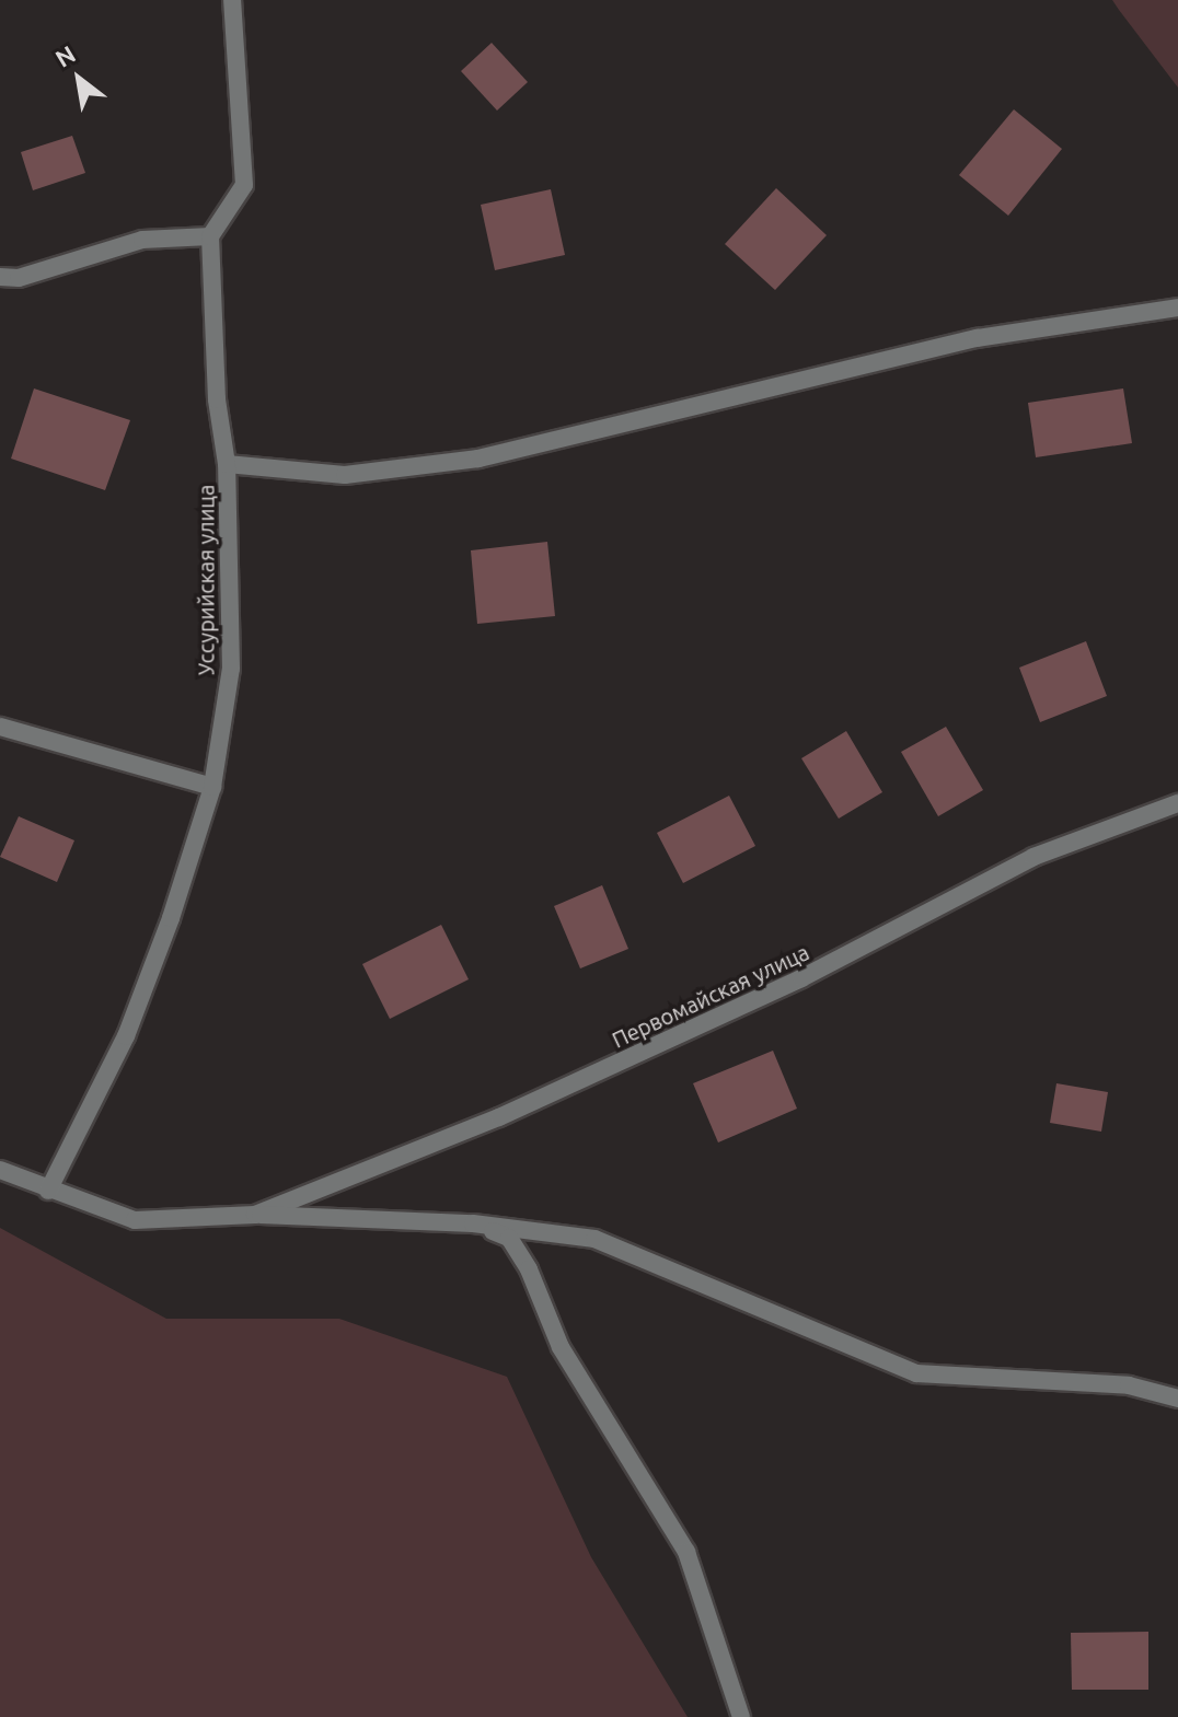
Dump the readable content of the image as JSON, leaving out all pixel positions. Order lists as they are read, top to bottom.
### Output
{
  "streets": {
    "street": ["Уссурийская улица", "Первомайская улица"]
  },
  "crossings": [
    ["Уссурийская улица", "Первомайская улица"]
  ],
  "north": "top left"
}
